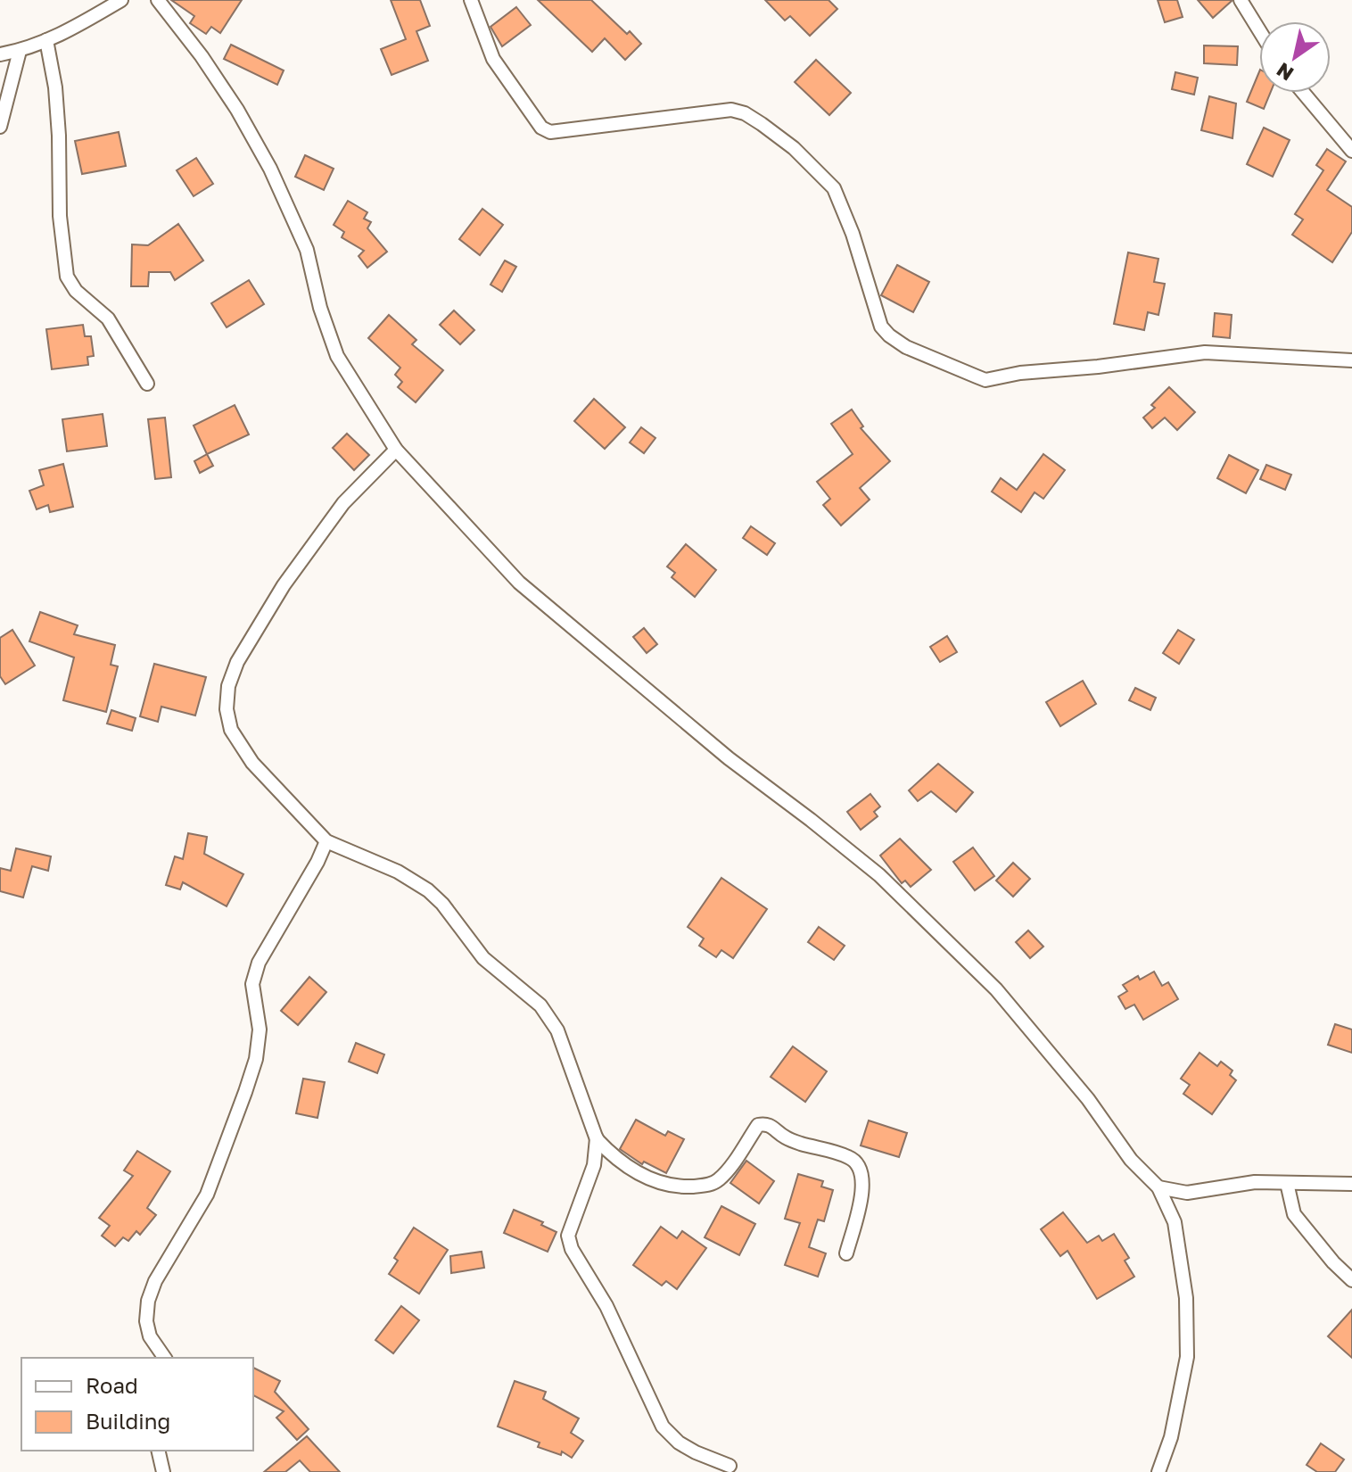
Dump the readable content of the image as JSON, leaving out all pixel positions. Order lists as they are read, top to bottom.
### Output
{
  "legend": ["Road", "Building"],
  "north": "bottom left"
}
